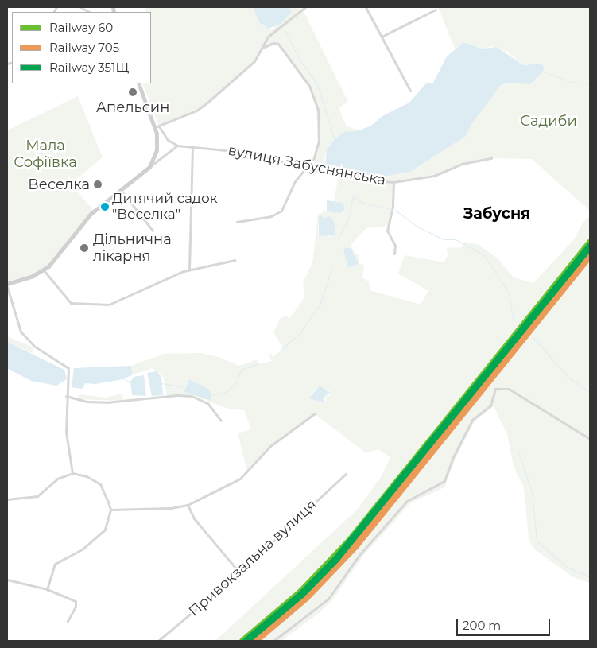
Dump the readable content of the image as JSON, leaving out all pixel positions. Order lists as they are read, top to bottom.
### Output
{
  "streets": {
    "street": ["вулиця Забуснянська", "Привокзальна вулиця"]
  },
  "districts": ["Забусня"],
  "parks": ["Садиби", "Мала Софіївка"],
  "places": [
    "Апельсин",
    "Веселка",
    "Дитячий садок \"Веселка\"",
    "Дільнична лікарня"
  ],
  "lines": ["rail line 60", "rail line 351Щ", "rail line 705"],
  "legend": ["Railway 60", "Railway 705", "Railway 351Щ"],
  "scale_bar": "200 m"
}
